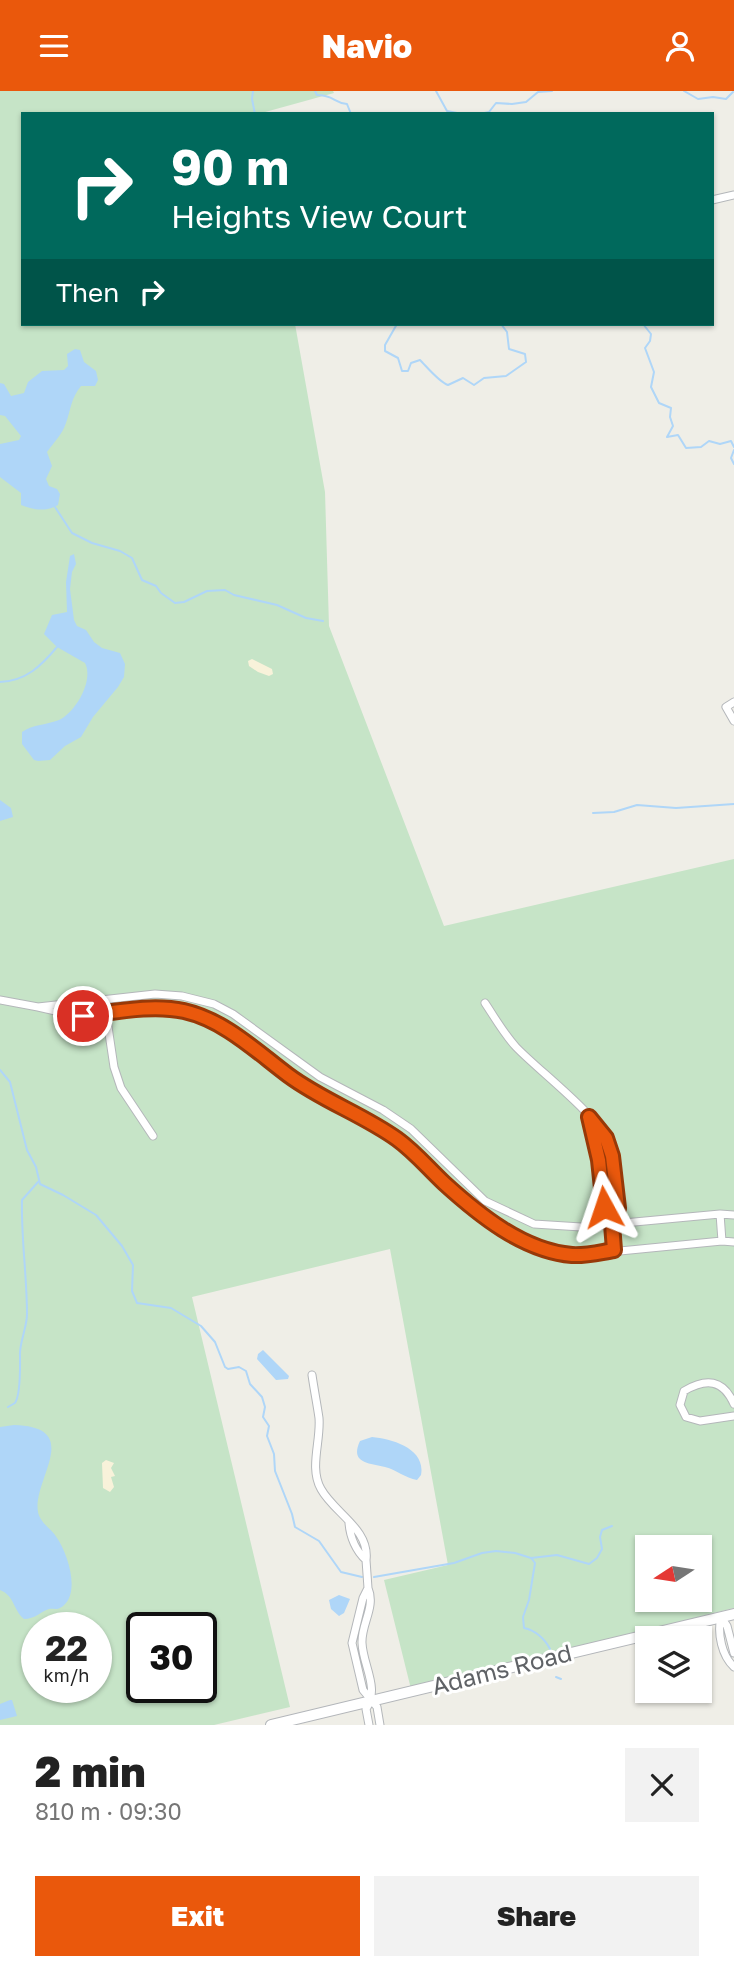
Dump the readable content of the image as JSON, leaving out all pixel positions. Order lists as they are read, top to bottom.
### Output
{
  "streets": {
    "main road": ["Adams Road"]
  },
  "north": "left",
  "page": {
    "header": "Navio",
    "turn": ["90 m", "Heights View Court"],
    "then": "Then",
    "speed": "22 km/h",
    "limit": "30",
    "heading": ["2 min", "810 m · 09:30"],
    "buttons": ["Exit", "Share"]
  }
}
